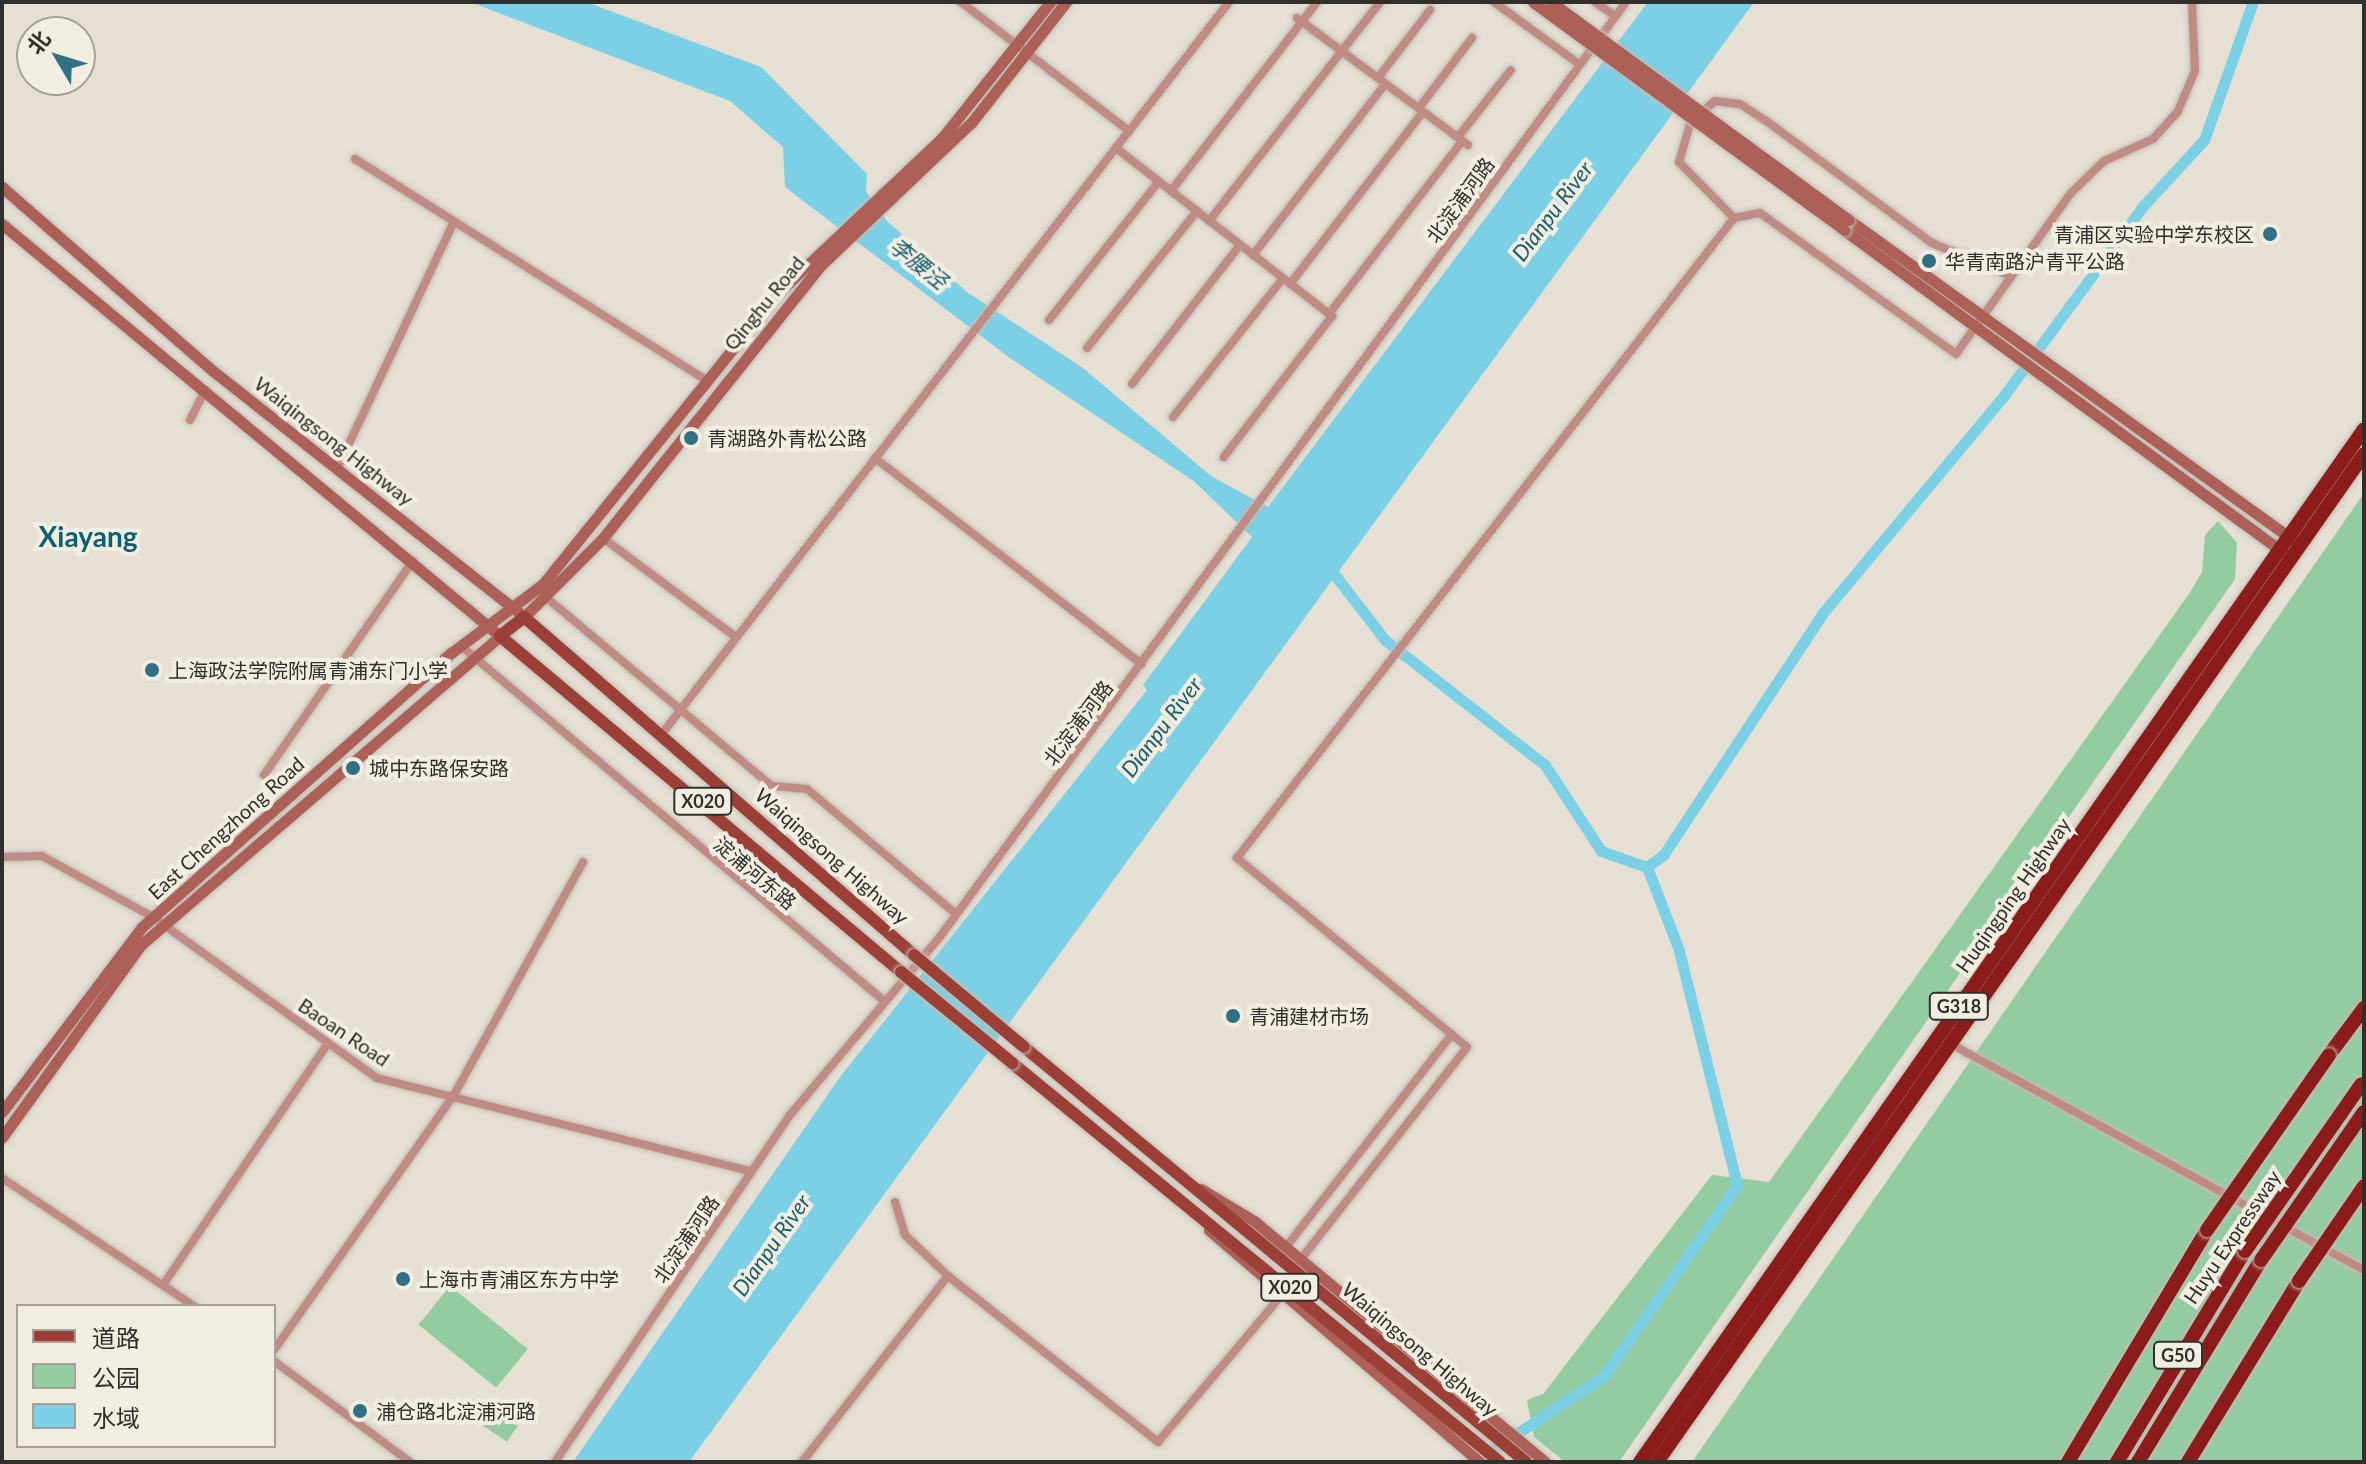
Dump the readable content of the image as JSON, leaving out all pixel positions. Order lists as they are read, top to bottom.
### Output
{
  "streets": {
    "highway": [
      "Huqingping Highway",
      "G318",
      "Huyu Expressway",
      "G50"
    ],
    "main road": [
      "Qinghu Road",
      "Waiqingsong Highway",
      "X020",
      "East Chengzhong Road"
    ],
    "street": ["北淀浦河路", "淀浦河东路", "Baoan Road"]
  },
  "crossings": [
    ["北淀浦河路", "淀浦河东路"],
    ["北淀浦河路", "Baoan Road"],
    ["Qinghu Road", "Waiqingsong Highway"],
    ["Qinghu Road", "East Chengzhong Road"],
    ["Waiqingsong Highway", "East Chengzhong Road"],
    ["East Chengzhong Road", "淀浦河东路"],
    ["East Chengzhong Road", "Baoan Road"]
  ],
  "districts": ["Xiayang"],
  "water": ["Dianpu River", "李腰泾"],
  "places": [
    "青浦区实验中学东校区",
    "华青南路沪青平公路",
    "青湖路外青松公路",
    "上海政法学院附属青浦东门小学",
    "城中东路保安路",
    "青浦建材市场",
    "上海市青浦区东方中学",
    "浦仓路北淀浦河路"
  ],
  "legend": ["道路", "公园", "水域"],
  "north": "top left"
}
